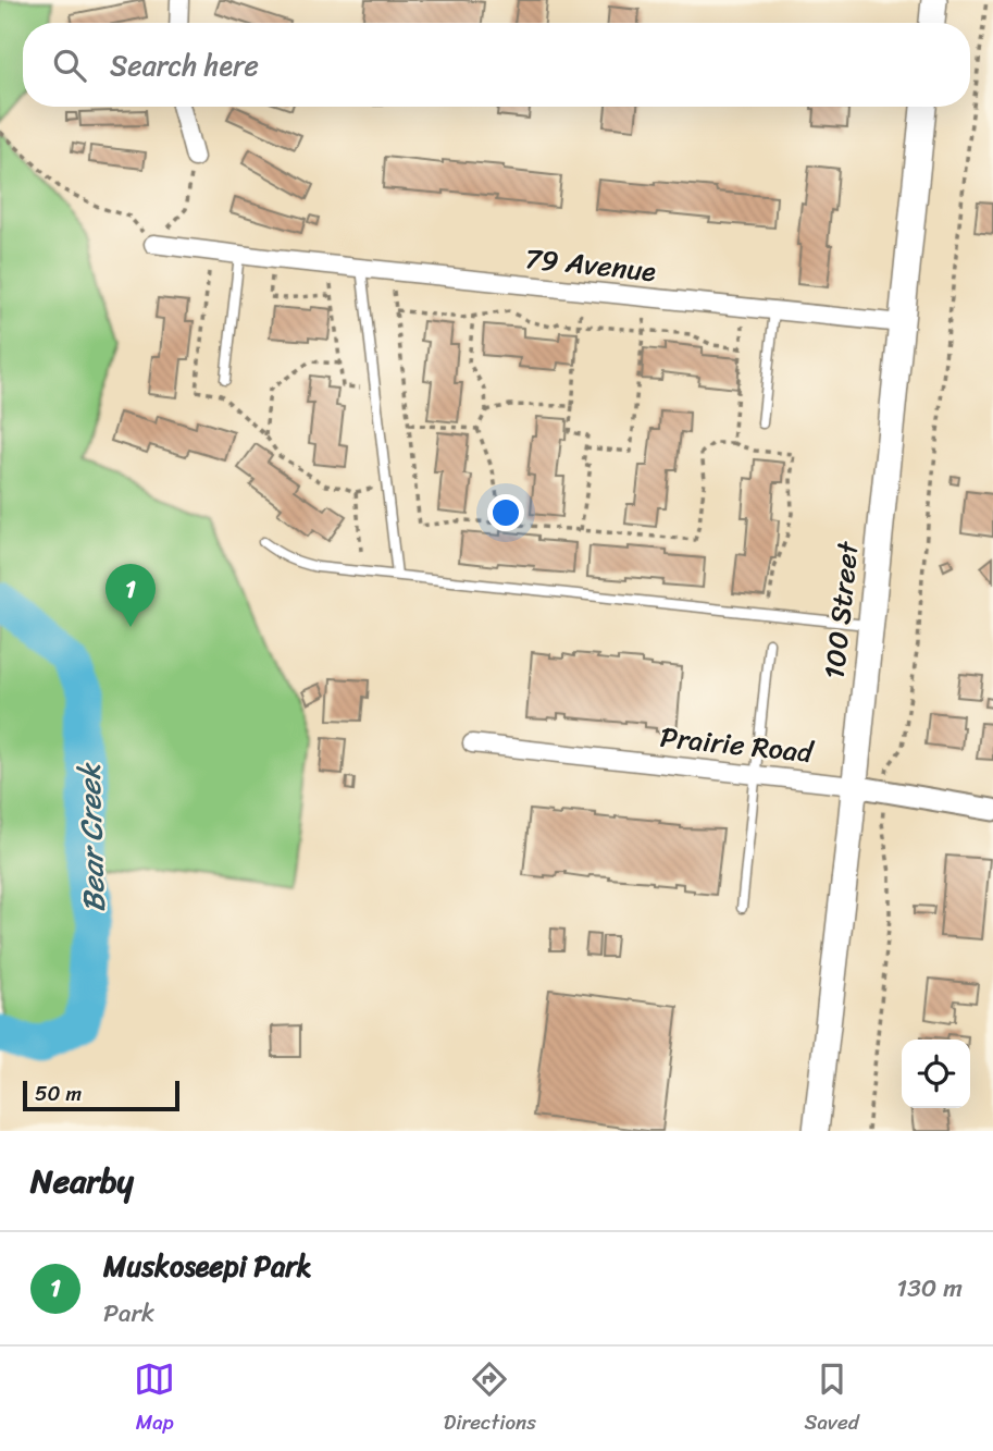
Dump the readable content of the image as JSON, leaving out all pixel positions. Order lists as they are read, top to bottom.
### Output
{
  "streets": {
    "main road": ["100 Street"],
    "street": ["79 Avenue", "Prairie Road"]
  },
  "crossings": [
    ["79 Avenue", "100 Street"],
    ["100 Street", "Prairie Road"]
  ],
  "water": ["Bear Creek"],
  "scale_bar": "50 m",
  "page": {
    "search": "Search here",
    "pins": "1",
    "scale": "50 m",
    "heading": "Nearby",
    "list": [
      {
        "mark": "1",
        "name": "Muskoseepi Park",
        "note": "Park",
        "value": "130 m"
      }
    ],
    "nav": ["Map", "Directions", "Saved"]
  }
}
